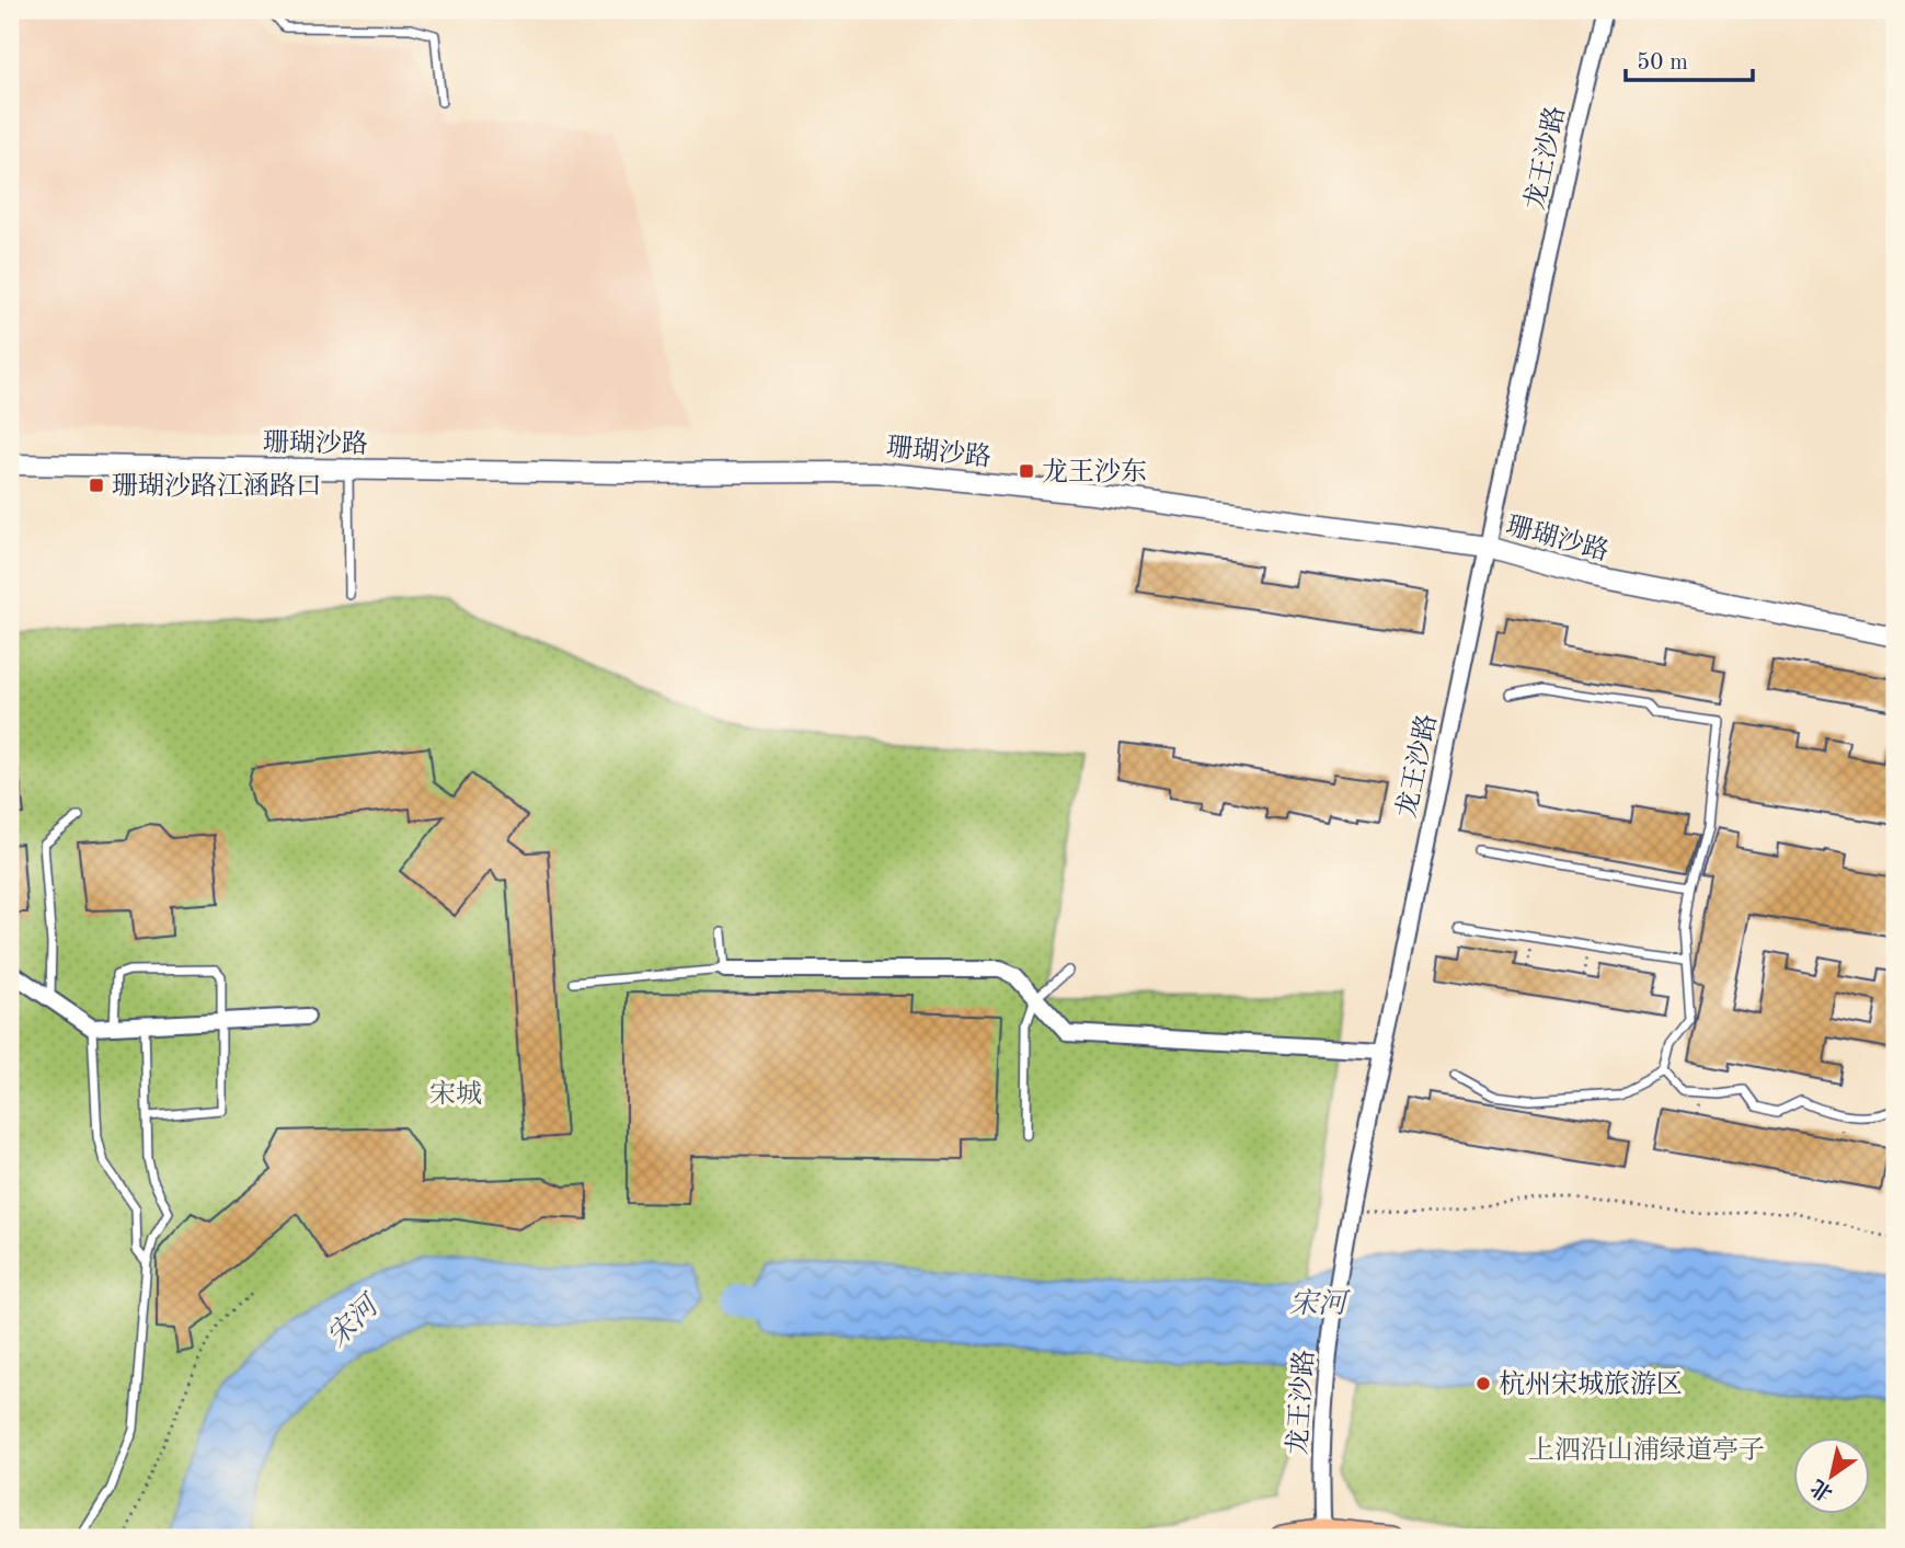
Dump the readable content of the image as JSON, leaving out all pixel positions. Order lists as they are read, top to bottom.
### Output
{
  "streets": {
    "street": ["龙王沙路", "珊瑚沙路"]
  },
  "crossings": [
    ["龙王沙路", "珊瑚沙路"]
  ],
  "water": ["宋河"],
  "parks": ["宋城", "上泗沿山浦绿道亭子"],
  "places": {
    "transit": ["龙王沙东", "珊瑚沙路江涵路口"],
    "other": ["杭州宋城旅游区"]
  },
  "scale_bar": "50 m",
  "north": "bottom left"
}
